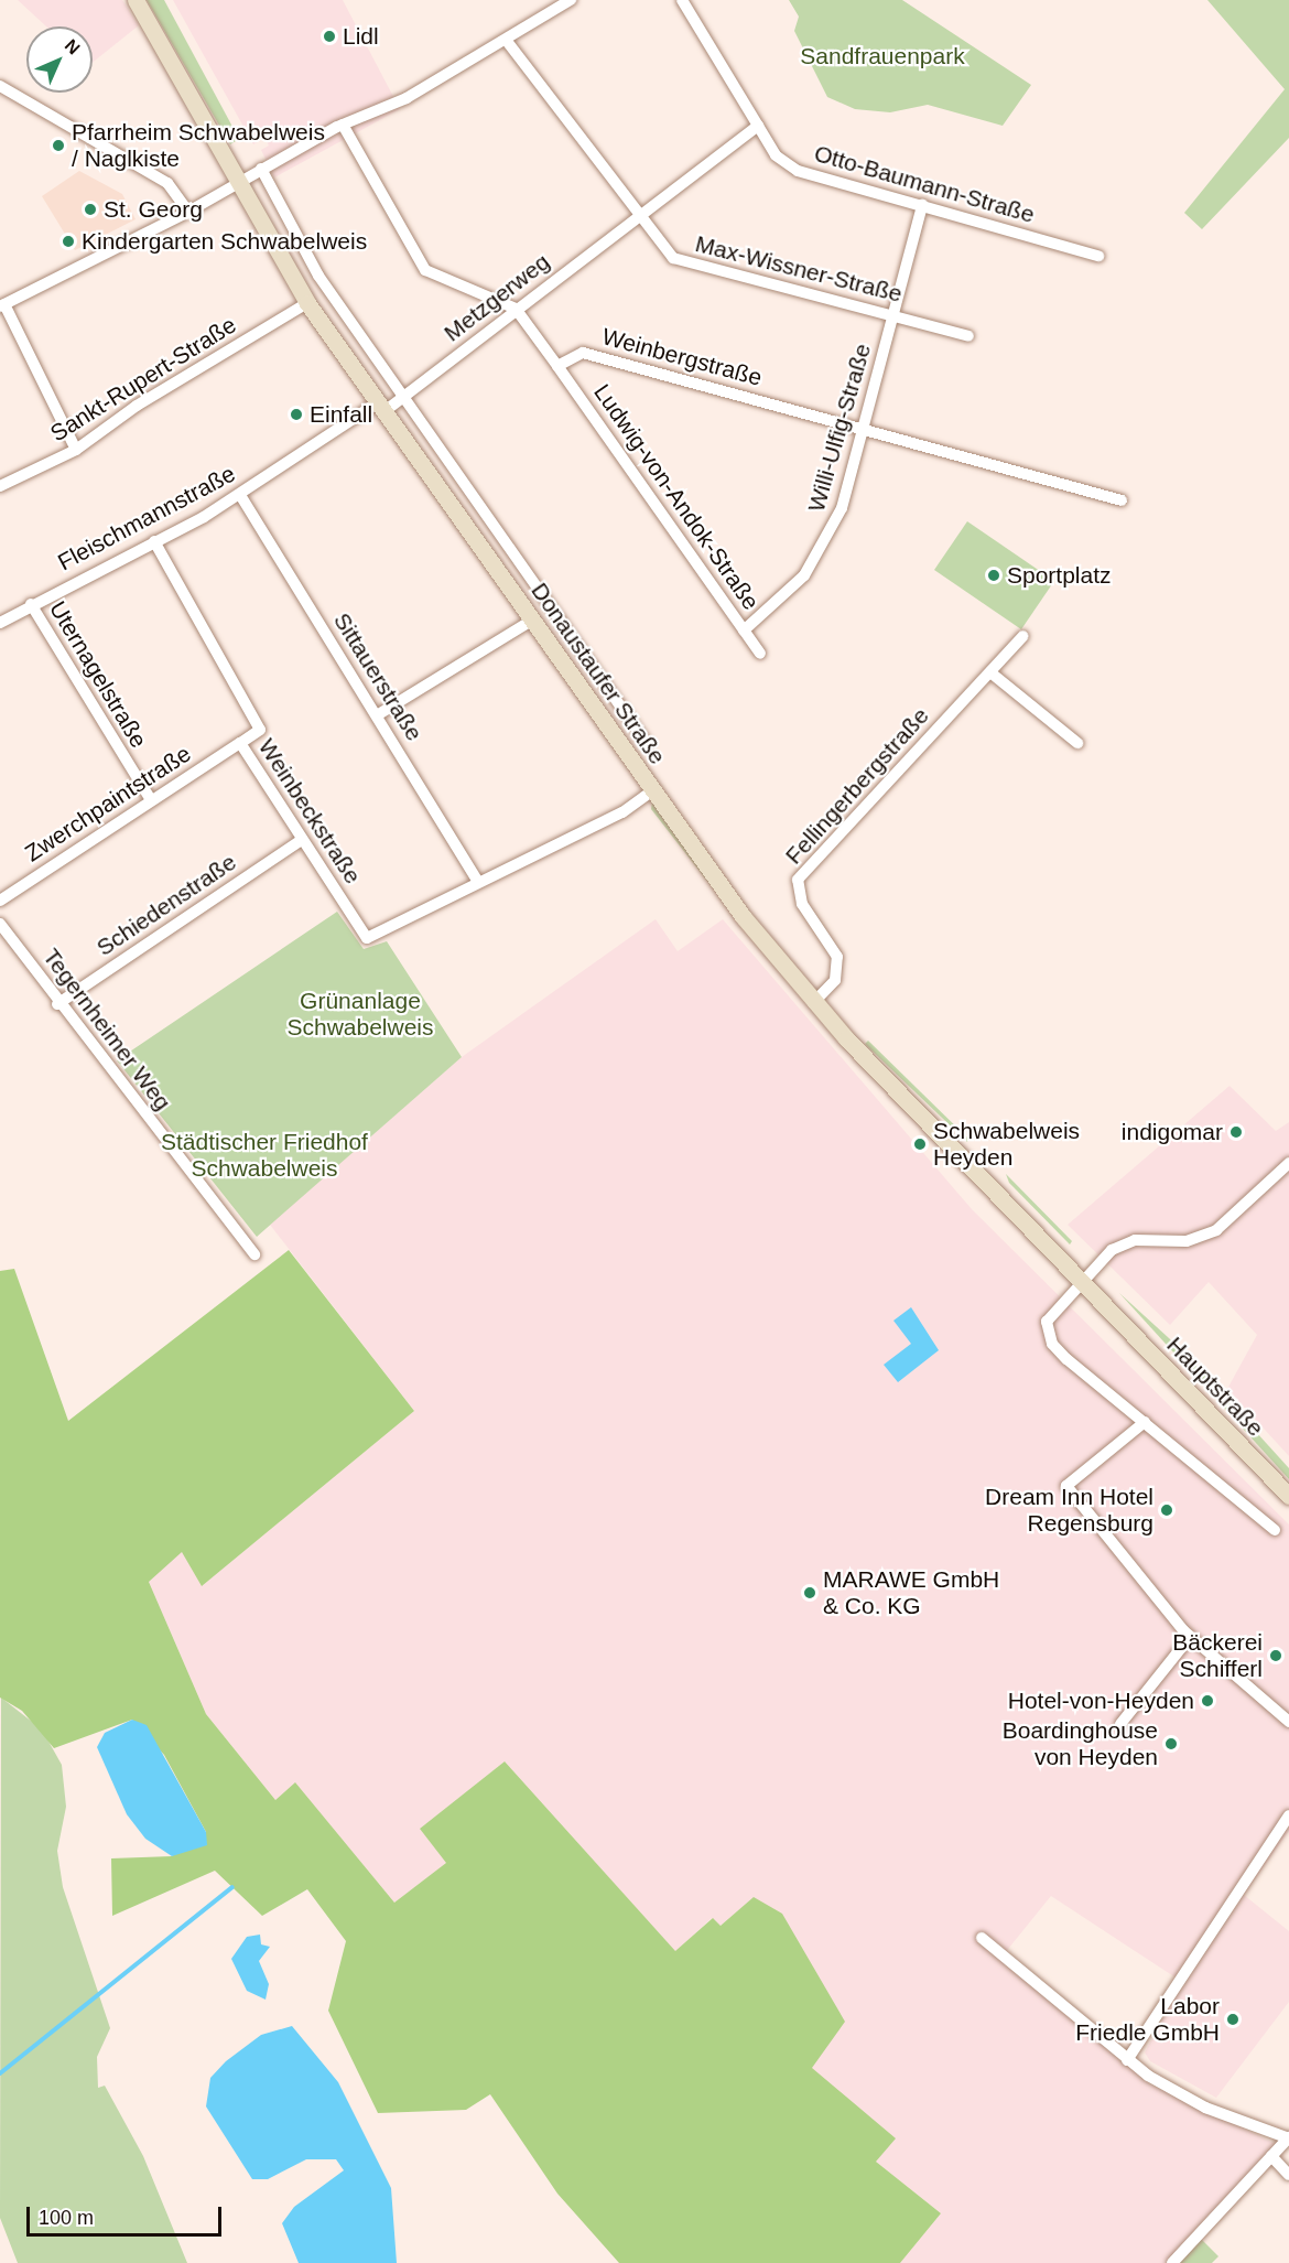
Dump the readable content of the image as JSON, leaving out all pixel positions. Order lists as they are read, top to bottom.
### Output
{
  "streets": {
    "main road": ["Donaustaufer Straße", "Hauptstraße"],
    "street": [
      "Otto-Baumann-Straße",
      "Max-Wissner-Straße",
      "Metzgerweg",
      "Weinbergstraße",
      "Sankt-Rupert-Straße",
      "Willi-Ulfig-Straße",
      "Ludwig-von-Andok-Straße",
      "Fleischmannstraße",
      "Uternagelstraße",
      "Sittauerstraße",
      "Fellingerbergstraße",
      "Zwerchpaintstraße",
      "Weinbeckstraße",
      "Schiedenstraße",
      "Tegernheimer Weg"
    ]
  },
  "crossings": [
    ["Otto-Baumann-Straße", "Metzgerweg"],
    ["Otto-Baumann-Straße", "Willi-Ulfig-Straße"],
    ["Max-Wissner-Straße", "Metzgerweg"],
    ["Max-Wissner-Straße", "Willi-Ulfig-Straße"],
    ["Metzgerweg", "Fleischmannstraße"],
    ["Metzgerweg", "Donaustaufer Straße"],
    ["Weinbergstraße", "Willi-Ulfig-Straße"],
    ["Weinbergstraße", "Ludwig-von-Andok-Straße"],
    ["Sankt-Rupert-Straße", "Donaustaufer Straße"],
    ["Willi-Ulfig-Straße", "Ludwig-von-Andok-Straße"],
    ["Fleischmannstraße", "Donaustaufer Straße"],
    ["Fleischmannstraße", "Uternagelstraße"],
    ["Fleischmannstraße", "Sittauerstraße"],
    ["Fleischmannstraße", "Weinbeckstraße"],
    ["Donaustaufer Straße", "Fellingerbergstraße"],
    ["Donaustaufer Straße", "Hauptstraße"],
    ["Uternagelstraße", "Zwerchpaintstraße"],
    ["Sittauerstraße", "Weinbeckstraße"],
    ["Zwerchpaintstraße", "Weinbeckstraße"],
    ["Weinbeckstraße", "Schiedenstraße"],
    ["Schiedenstraße", "Tegernheimer Weg"]
  ],
  "parks": ["Sandfrauenpark", "Grünanlage Schwabelweis", "Städtischer Friedhof Schwabelweis"],
  "places": [
    "Lidl",
    "Pfarrheim Schwabelweis / Naglkiste",
    "St. Georg",
    "Kindergarten Schwabelweis",
    "Einfall",
    "Sportplatz",
    "indigomar",
    "Schwabelweis Heyden",
    "Dream Inn Hotel Regensburg",
    "MARAWE GmbH & Co. KG",
    "Bäckerei Schifferl",
    "Hotel-von-Heyden",
    "Boardinghouse von Heyden",
    "Labor Friedle GmbH"
  ],
  "scale_bar": "100 m",
  "north": "top right"
}
